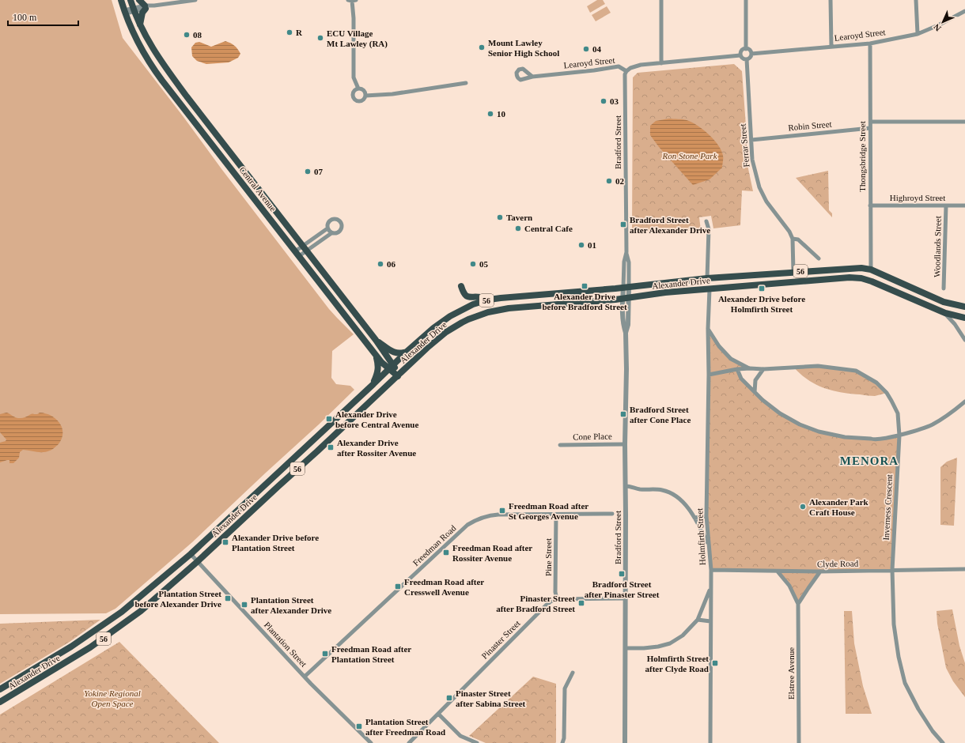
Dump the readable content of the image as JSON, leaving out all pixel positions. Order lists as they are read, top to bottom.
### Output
{
  "streets": {
    "main road": ["Central Avenue", "56", "Alexander Drive"],
    "street": [
      "Learoyd Street",
      "Robin Street",
      "Bradford Street",
      "Ferrar Street",
      "Thongsbridge Street",
      "Highroyd Street",
      "Woodlands Street",
      "Cone Place",
      "Inverness Crescent",
      "Holmfirth Street",
      "Freedman Road",
      "Pine Street",
      "Clyde Road",
      "Pinaster Street",
      "Plantation Street",
      "Elstree Avenue"
    ]
  },
  "crossings": [
    ["Learoyd Street", "Bradford Street"],
    ["Learoyd Street", "Ferrar Street"],
    ["Learoyd Street", "Thongsbridge Street"],
    ["Robin Street", "Ferrar Street"],
    ["Robin Street", "Thongsbridge Street"],
    ["Bradford Street", "Alexander Drive"],
    ["Bradford Street", "Cone Place"],
    ["Ferrar Street", "Alexander Drive"],
    ["Thongsbridge Street", "Highroyd Street"],
    ["Thongsbridge Street", "Alexander Drive"],
    ["Central Avenue", "Alexander Drive"],
    ["Highroyd Street", "Woodlands Street"],
    ["Alexander Drive", "Holmfirth Street"],
    ["Alexander Drive", "Plantation Street"],
    ["Inverness Crescent", "Holmfirth Street"],
    ["Inverness Crescent", "Clyde Road"],
    ["Holmfirth Street", "Clyde Road"],
    ["Freedman Road", "Pine Street"],
    ["Freedman Road", "Plantation Street"],
    ["Pine Street", "Pinaster Street"],
    ["Clyde Road", "Elstree Avenue"]
  ],
  "districts": ["MENORA"],
  "parks": ["Ron Stone Park", "Yokine Regional Open Space"],
  "places": {
    "other": [
      "R",
      "08",
      "ECU Village Mt Lawley (RA)",
      "Mount Lawley Senior High School",
      "04",
      "03",
      "10",
      "07",
      "02",
      "Tavern",
      "Central Cafe",
      "01",
      "06",
      "05",
      "Alexander Park Craft House"
    ],
    "transit": [
      "Bradford Street after Alexander Drive",
      "Alexander Drive before Bradford Street",
      "Alexander Drive before Holmfirth Street",
      "Bradford Street after Cone Place",
      "Alexander Drive before Central Avenue",
      "Alexander Drive after Rossiter Avenue",
      "Freedman Road after St Georges Avenue",
      "Alexander Drive before Plantation Street",
      "Freedman Road after Rossiter Avenue",
      "Bradford Street after Pinaster Street",
      "Freedman Road after Cresswell Avenue",
      "Plantation Street before Alexander Drive",
      "Pinaster Street after Bradford Street",
      "Plantation Street after Alexander Drive",
      "Freedman Road after Plantation Street",
      "Holmfirth Street after Clyde Road",
      "Pinaster Street after Sabina Street",
      "Plantation Street after Freedman Road"
    ]
  },
  "scale_bar": "100 m",
  "north": "bottom left"
}
